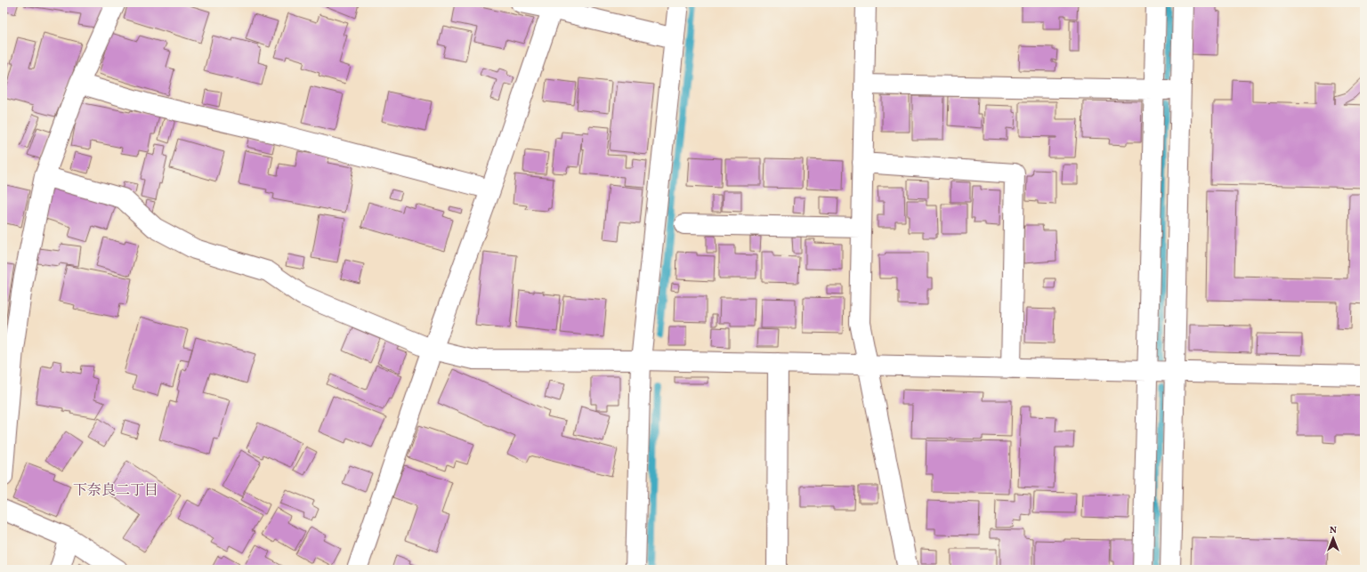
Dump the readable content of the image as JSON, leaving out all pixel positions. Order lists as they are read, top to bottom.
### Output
{
  "districts": ["下奈良二丁目"],
  "north": "top"
}
